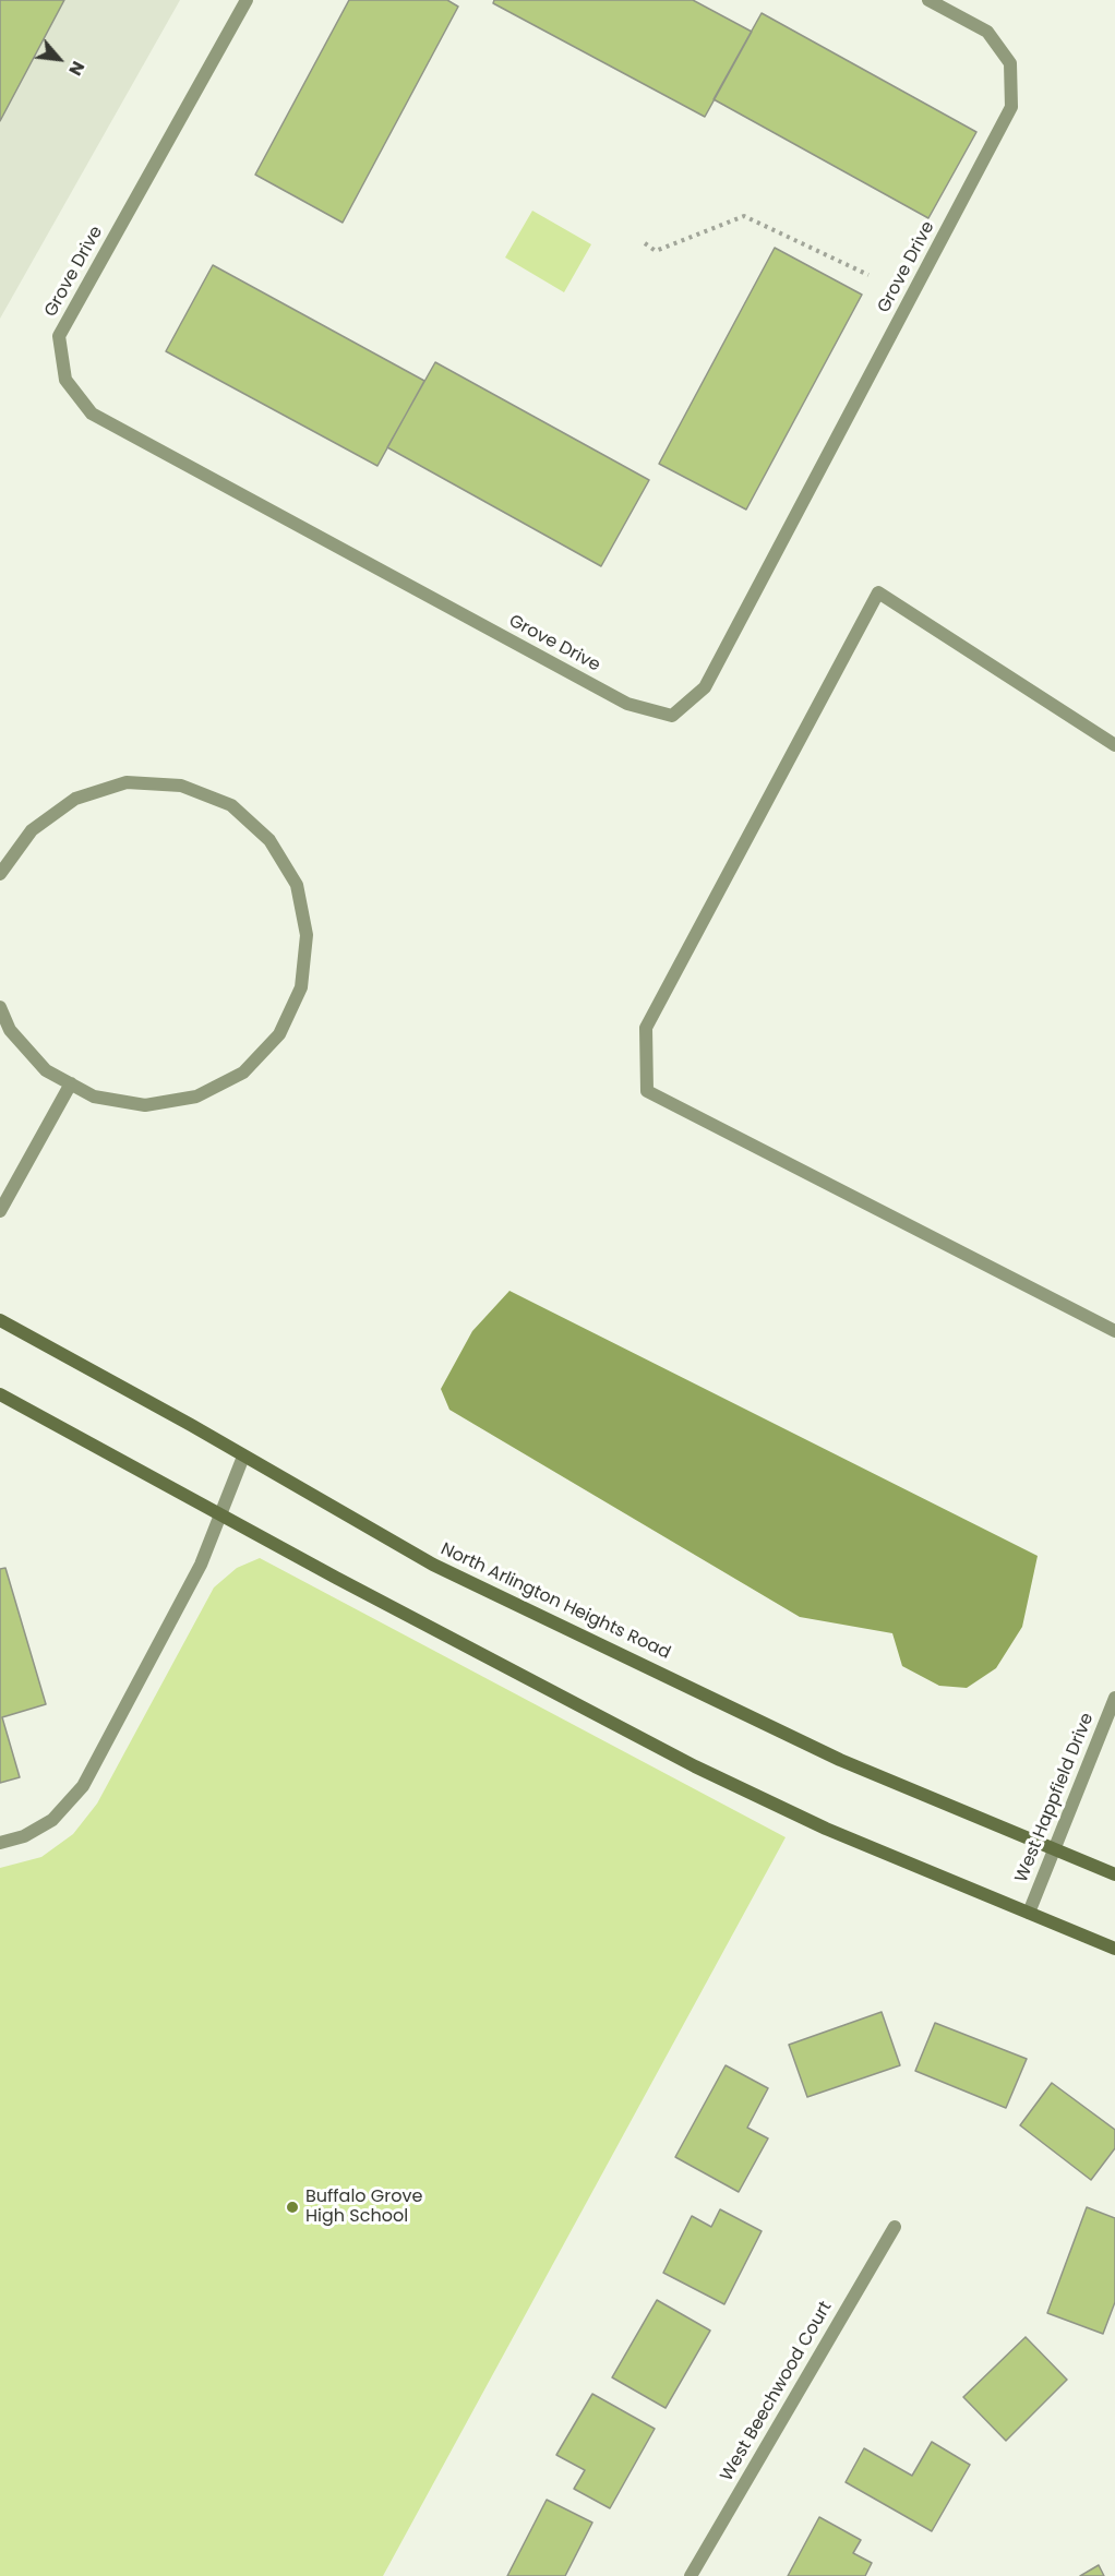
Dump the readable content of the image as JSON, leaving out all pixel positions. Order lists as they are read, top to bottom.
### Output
{
  "streets": {
    "main road": ["North Arlington Heights Road"],
    "street": ["Grove Drive", "West Happfield Drive", "West Beechwood Court"]
  },
  "crossings": [
    ["North Arlington Heights Road", "West Happfield Drive"]
  ],
  "places": ["Buffalo Grove High School"],
  "north": "bottom right"
}
